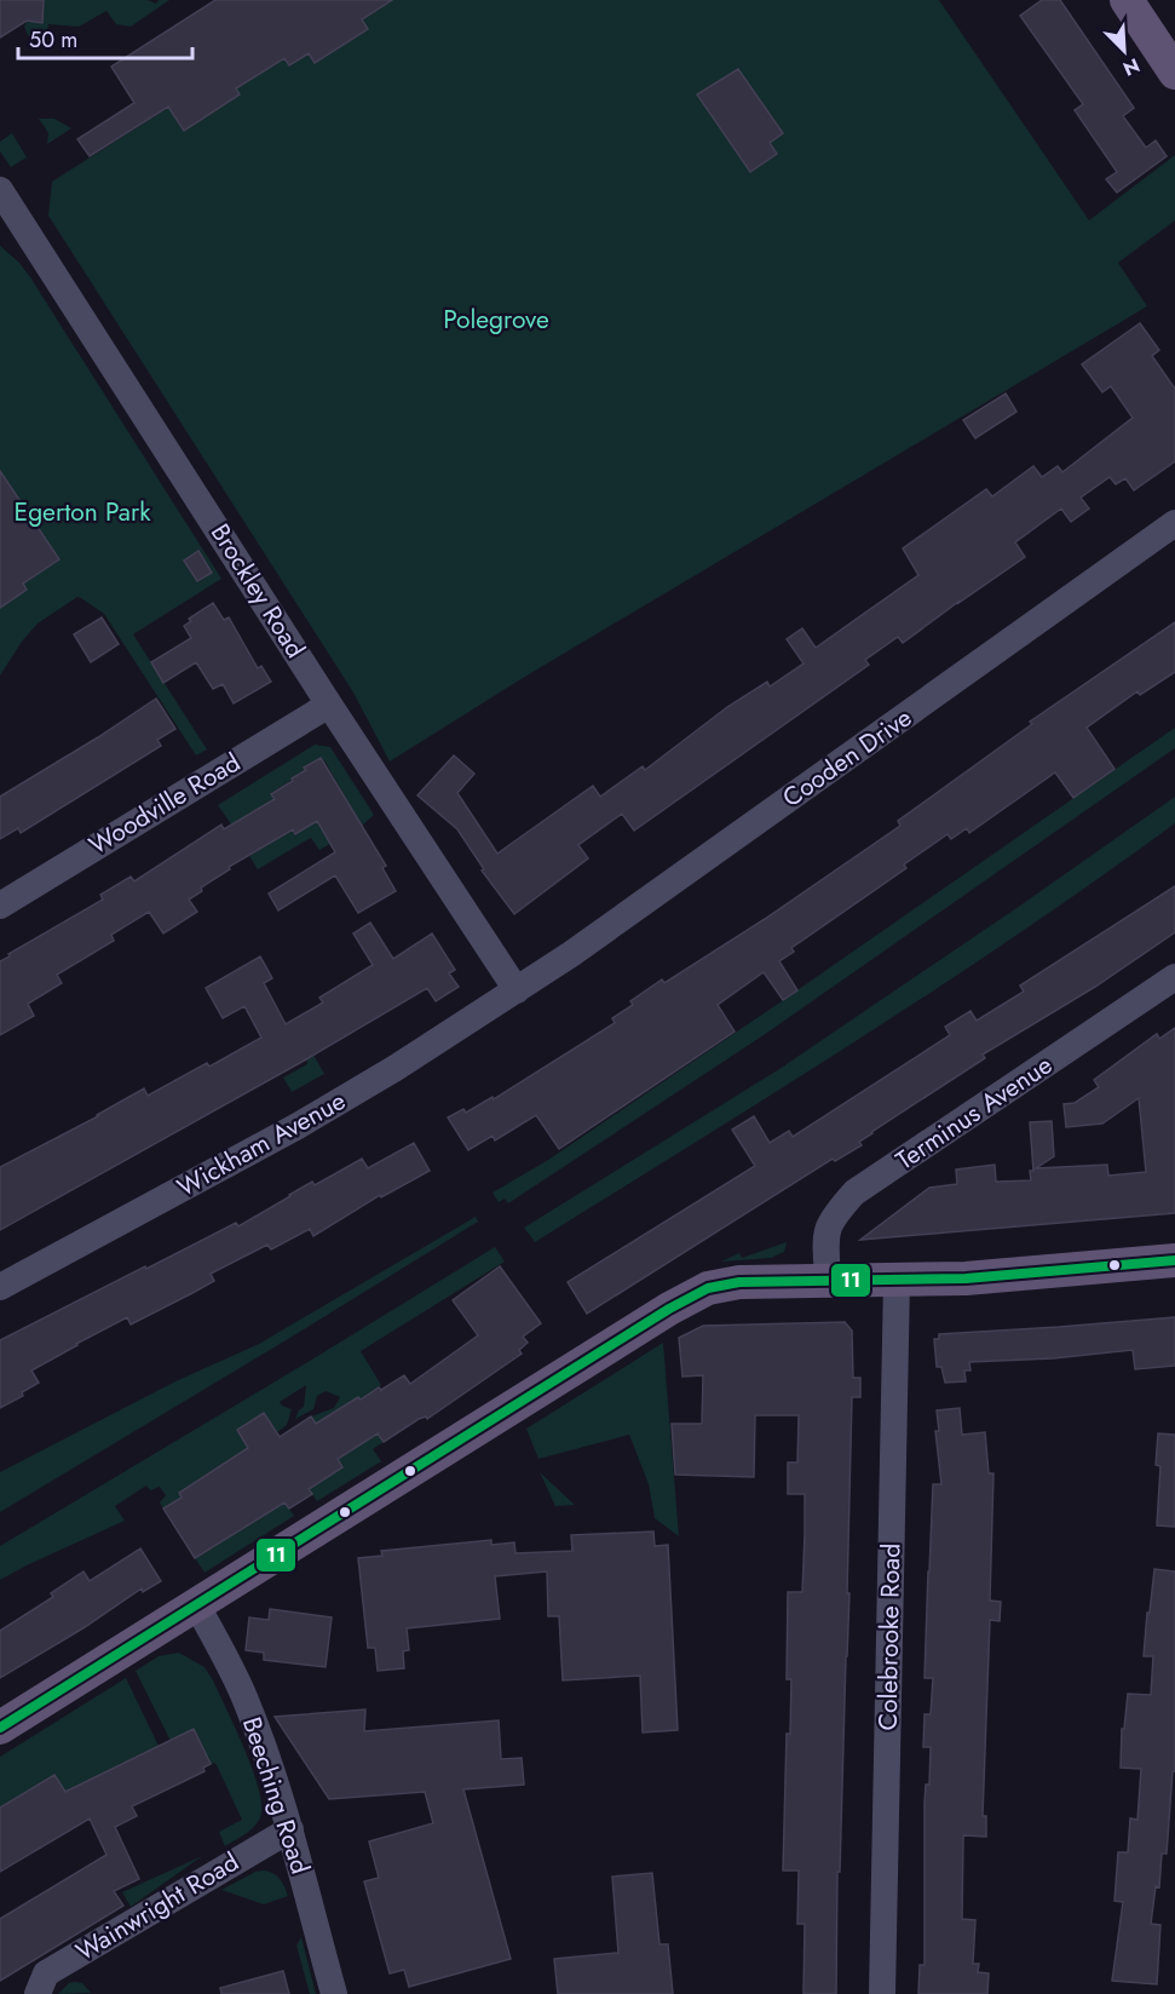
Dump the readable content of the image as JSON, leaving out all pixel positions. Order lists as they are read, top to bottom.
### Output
{
  "streets": {
    "street": [
      "Brockley Road",
      "Cooden Drive",
      "Woodville Road",
      "Terminus Avenue",
      "Wickham Avenue",
      "Colebrooke Road",
      "Beeching Road",
      "Wainwright Road"
    ]
  },
  "crossings": [
    ["Brockley Road", "Cooden Drive"],
    ["Brockley Road", "Woodville Road"],
    ["Brockley Road", "Wickham Avenue"],
    ["Cooden Drive", "Wickham Avenue"],
    ["Beeching Road", "Wainwright Road"]
  ],
  "parks": ["Polegrove", "Egerton Park"],
  "lines": ["transit line 11"],
  "scale_bar": "50 m",
  "north": "bottom right"
}
